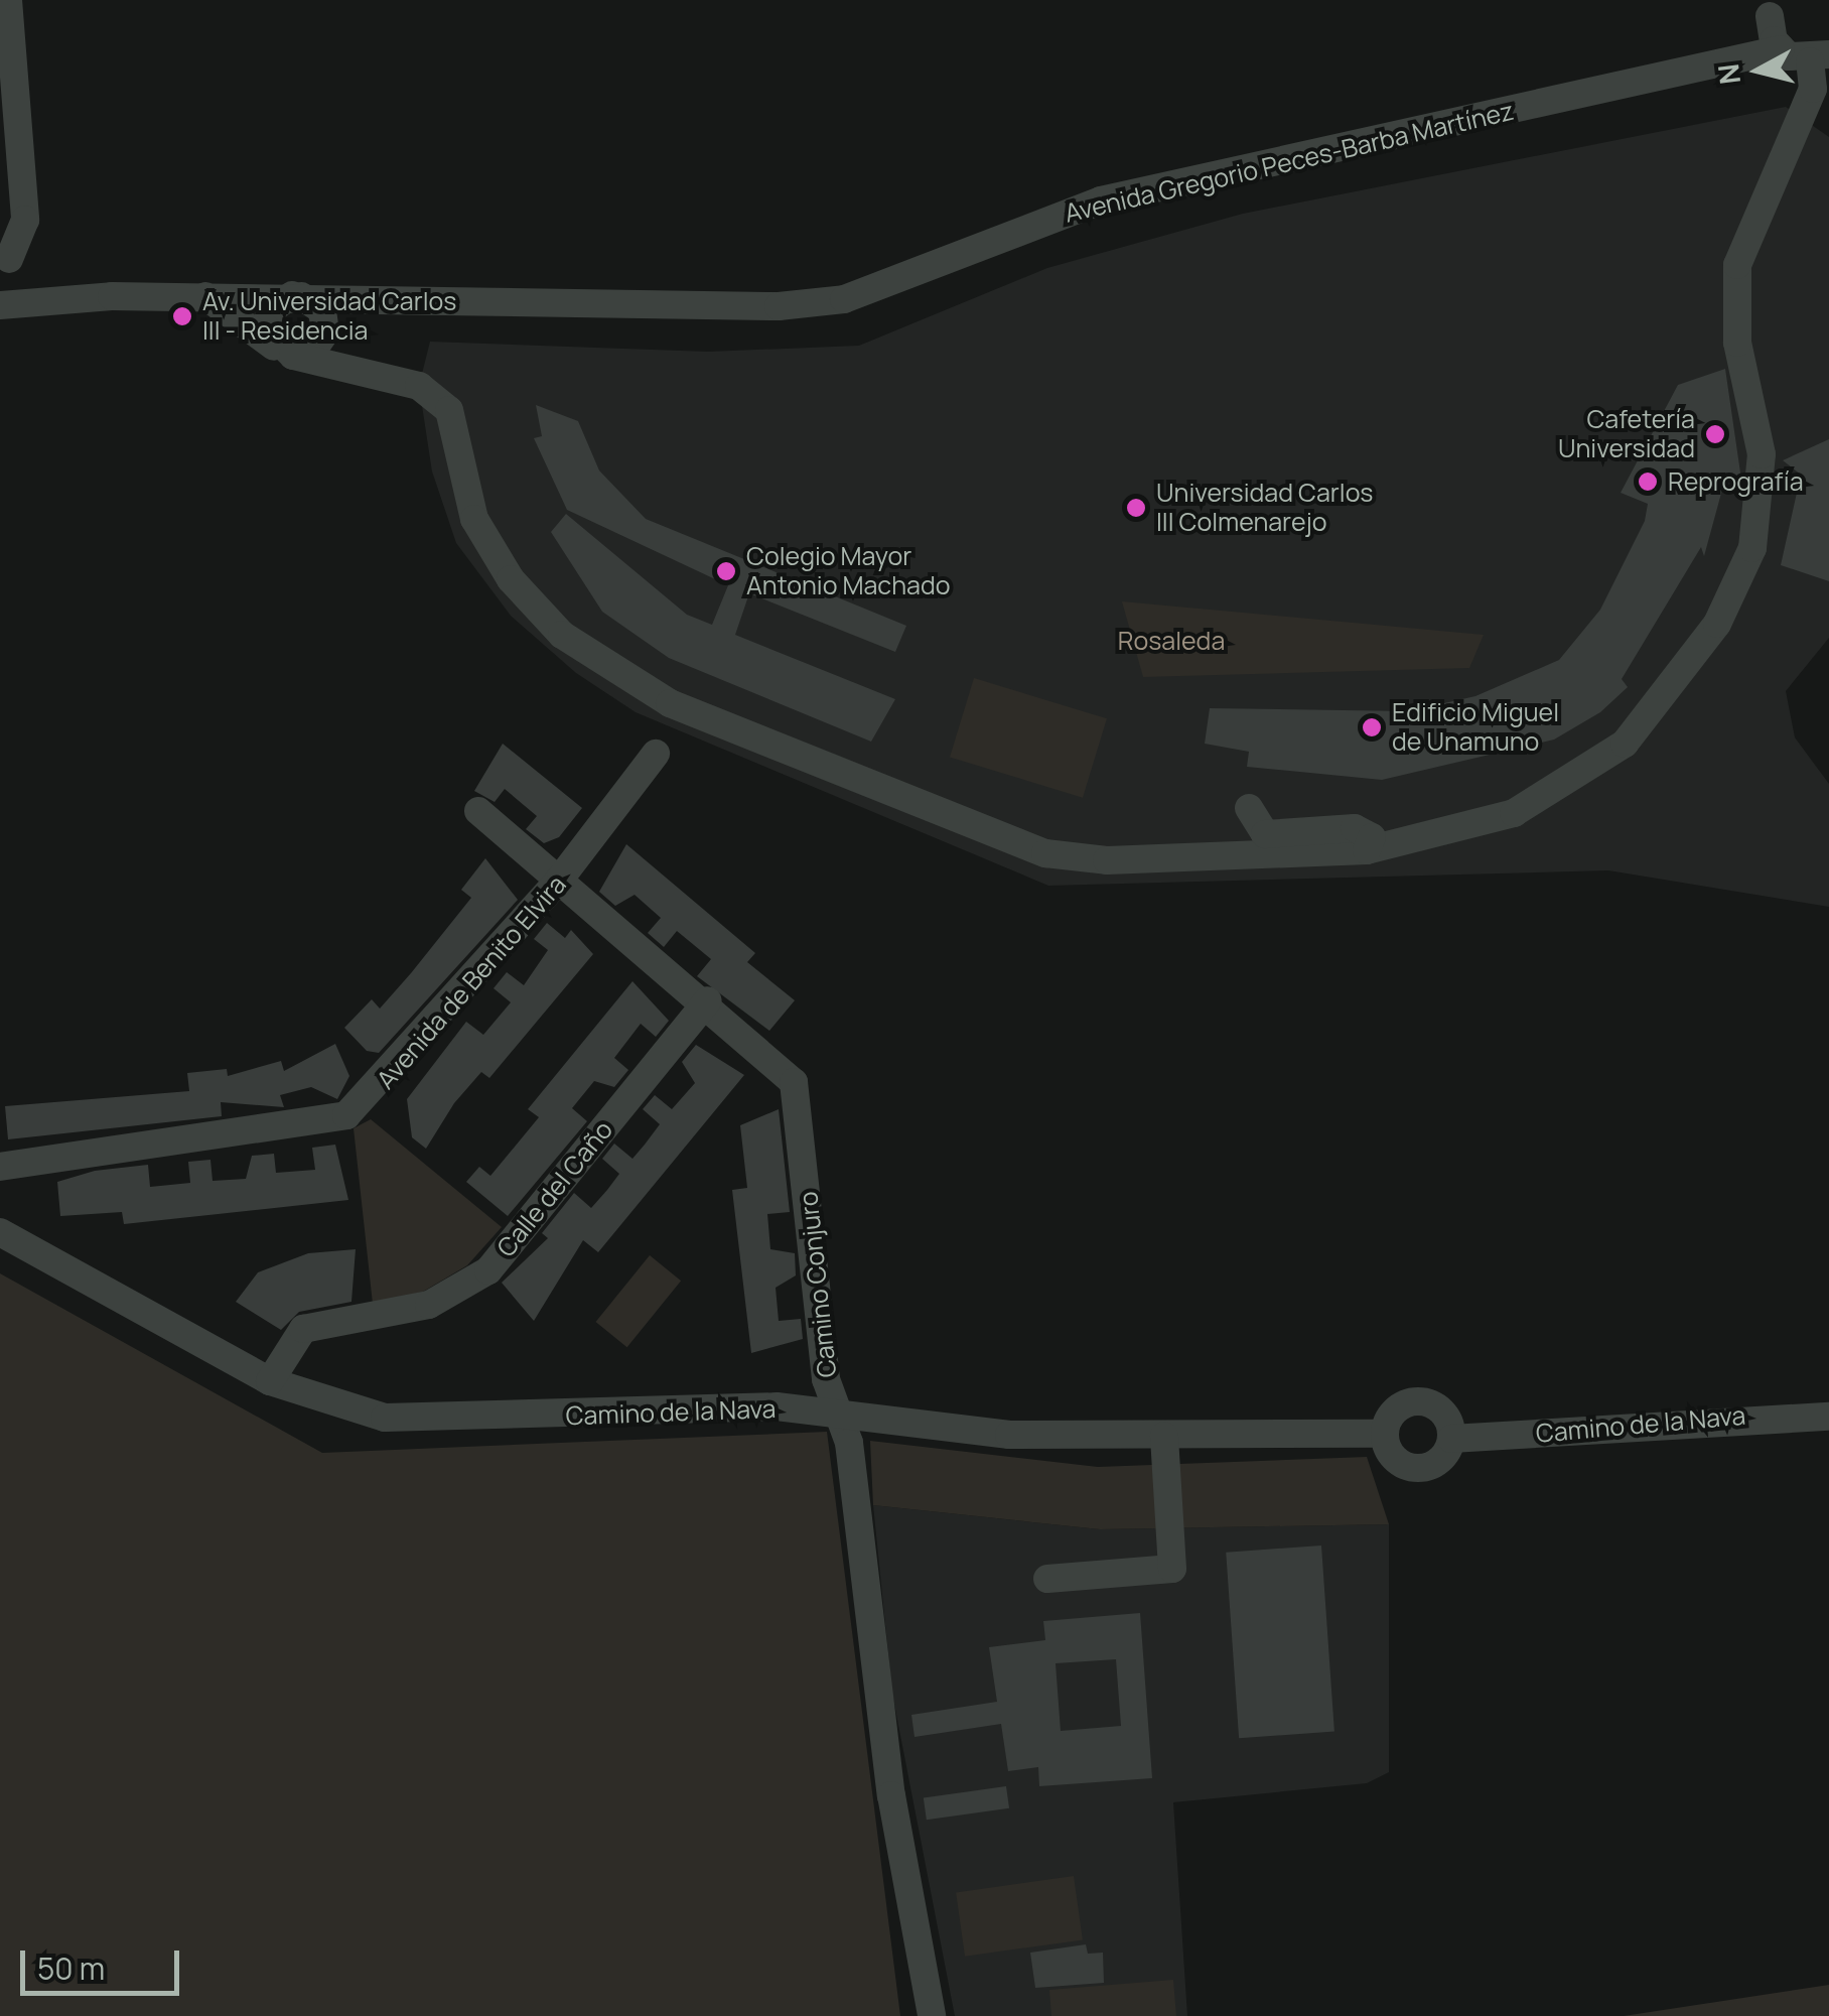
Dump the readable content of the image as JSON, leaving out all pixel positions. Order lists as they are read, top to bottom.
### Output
{
  "streets": {
    "street": [
      "Avenida Gregorio Peces-Barba Martínez",
      "Avenida de Benito Elvira",
      "Calle del Caño",
      "Camino Conjuro",
      "Camino de la Nava"
    ]
  },
  "crossings": [
    ["Avenida de Benito Elvira", "Camino Conjuro"],
    ["Calle del Caño", "Camino Conjuro"],
    ["Calle del Caño", "Camino de la Nava"],
    ["Camino Conjuro", "Camino de la Nava"]
  ],
  "parks": ["Rosaleda"],
  "places": [
    "Av. Universidad Carlos III - Residencia",
    "Cafetería Universidad",
    "Reprografía",
    "Universidad Carlos III Colmenarejo",
    "Colegio Mayor Antonio Machado",
    "Edificio Miguel de Unamuno"
  ],
  "scale_bar": "50 m",
  "north": "left"
}
